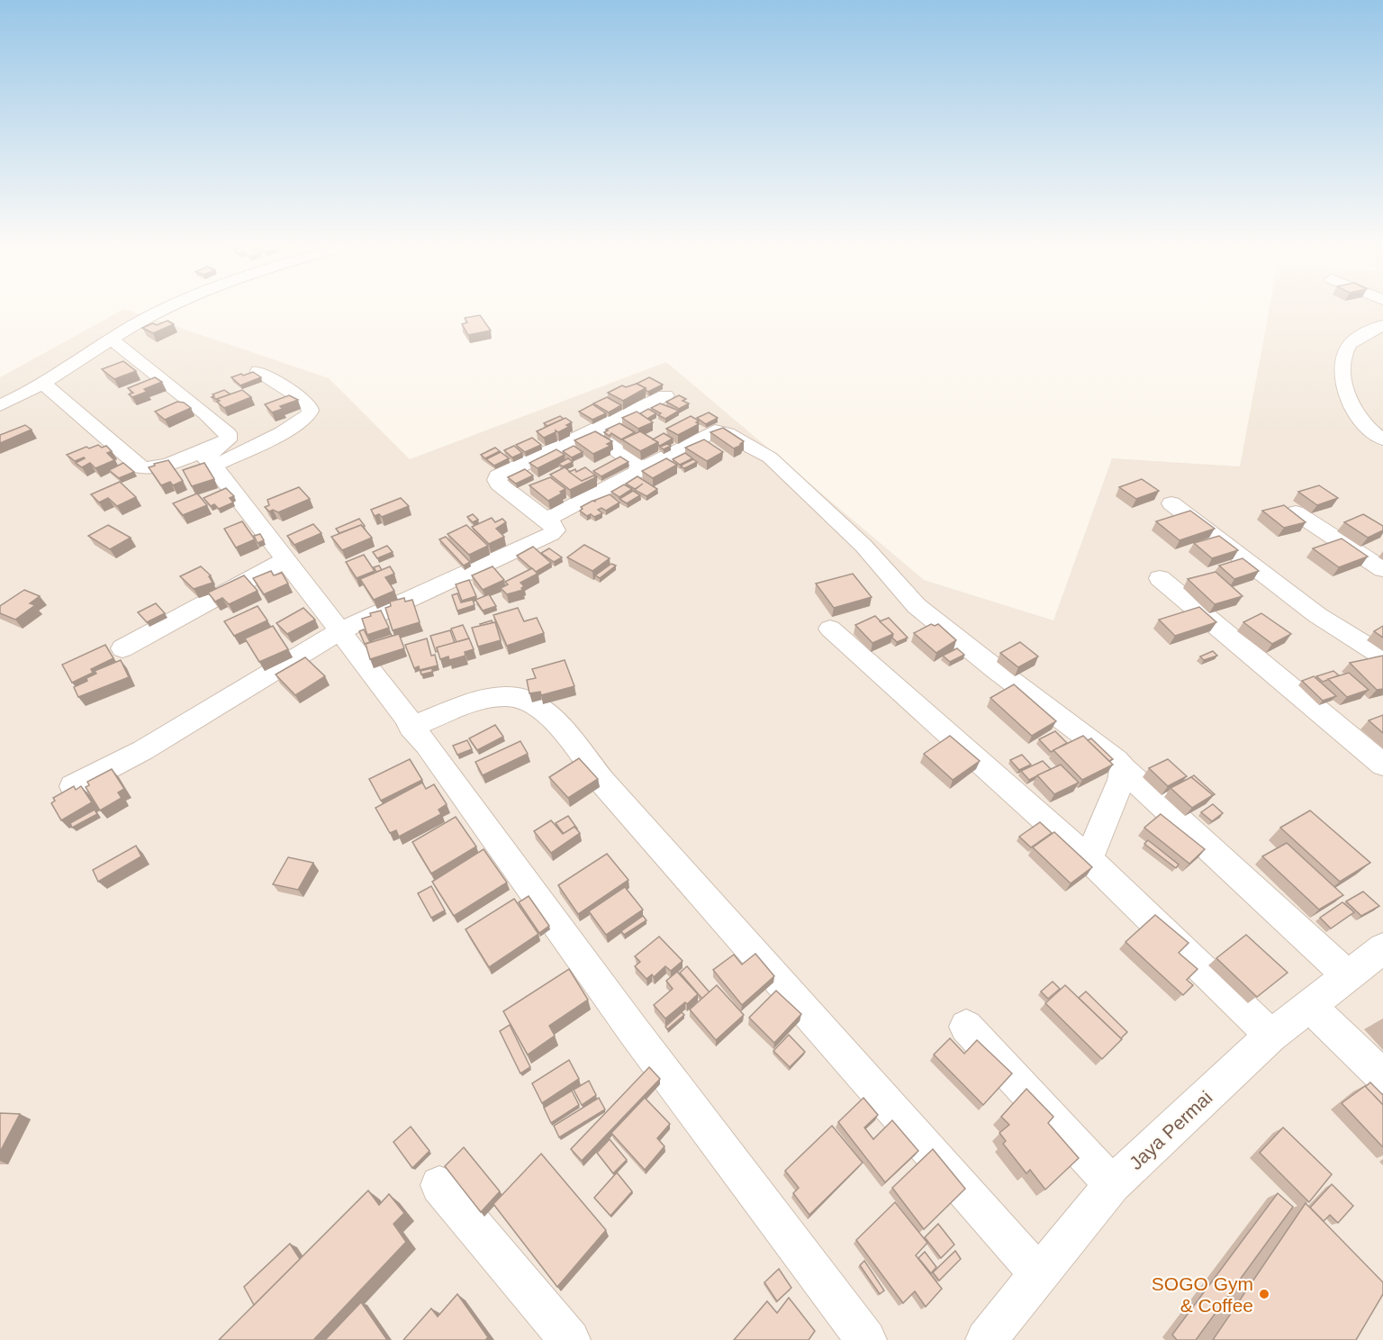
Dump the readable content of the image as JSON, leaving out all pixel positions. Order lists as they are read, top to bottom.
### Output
{
  "streets": {
    "street": ["Jaya Permai"]
  },
  "places": ["SOGO Gym & Coffee"]
}
